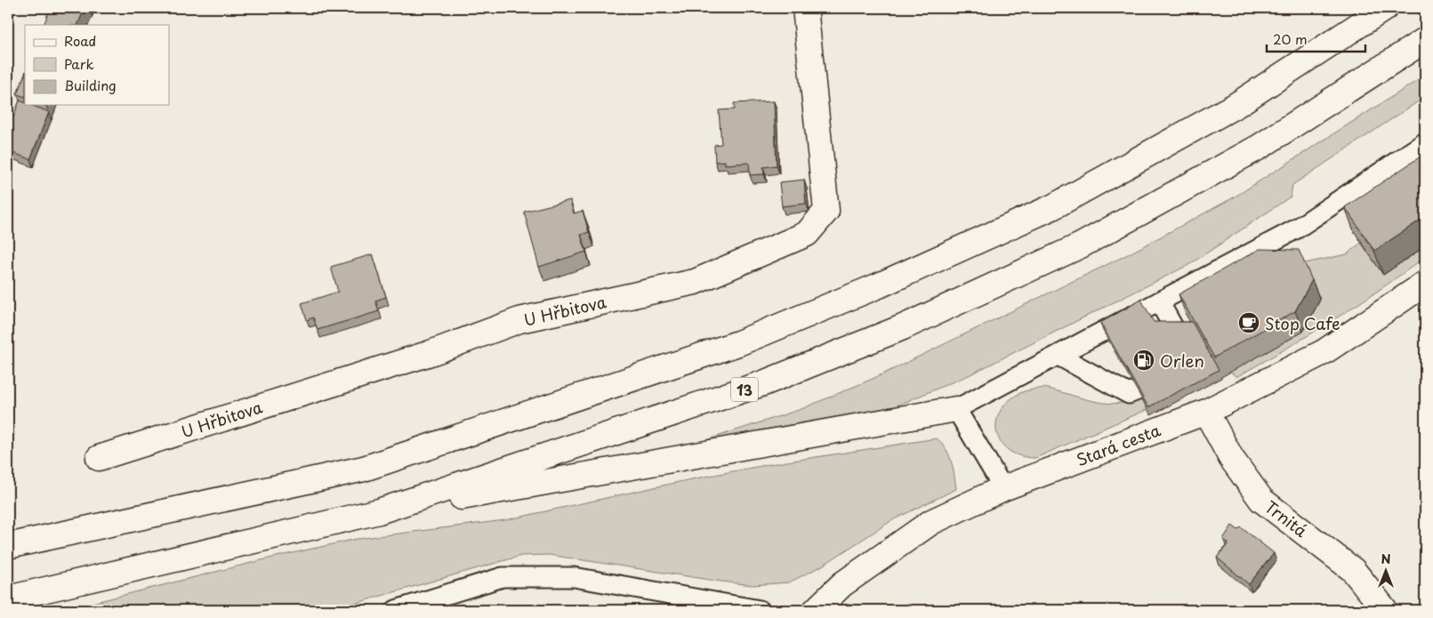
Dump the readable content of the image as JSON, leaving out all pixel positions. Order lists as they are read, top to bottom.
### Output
{
  "streets": {
    "main road": [
      "U Hřbitova",
      "13",
      "Stará cesta",
      "Trnitá"
    ]
  },
  "crossings": [
    ["Stará cesta", "Trnitá"]
  ],
  "places": {
    "cafe": ["Stop Cafe"],
    "fuel station": ["Orlen"]
  },
  "legend": ["Road", "Park", "Building"],
  "scale_bar": "20 m",
  "north": "top"
}
